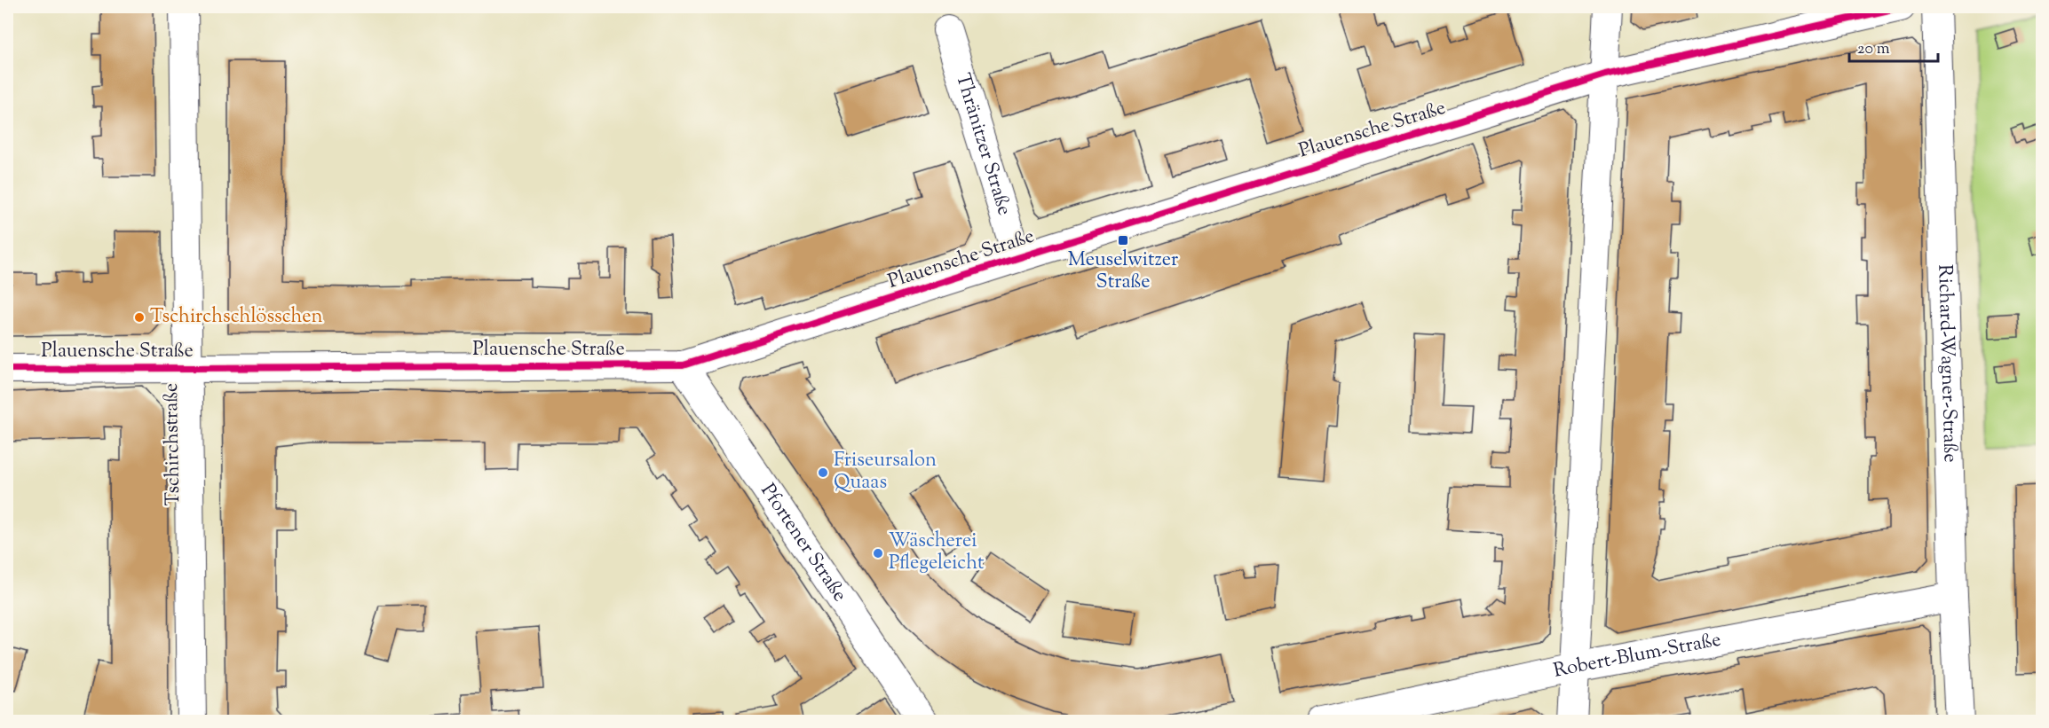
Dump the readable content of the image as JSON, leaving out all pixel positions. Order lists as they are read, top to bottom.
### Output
{
  "streets": {
    "street": [
      "Plauensche Straße",
      "Thränitzer Straße",
      "Richard-Wagner-Straße",
      "Tschirchstraße",
      "Pfortener Straße",
      "Robert-Blum-Straße"
    ]
  },
  "crossings": [
    ["Plauensche Straße", "Thränitzer Straße"],
    ["Plauensche Straße", "Tschirchstraße"],
    ["Plauensche Straße", "Pfortener Straße"],
    ["Richard-Wagner-Straße", "Robert-Blum-Straße"]
  ],
  "places": {
    "transit": ["Meuselwitzer Straße"],
    "other": ["Tschirchschlösschen", "Friseursalon Quaas", "Wäscherei Pflegeleicht"]
  },
  "scale_bar": "20 m"
}
